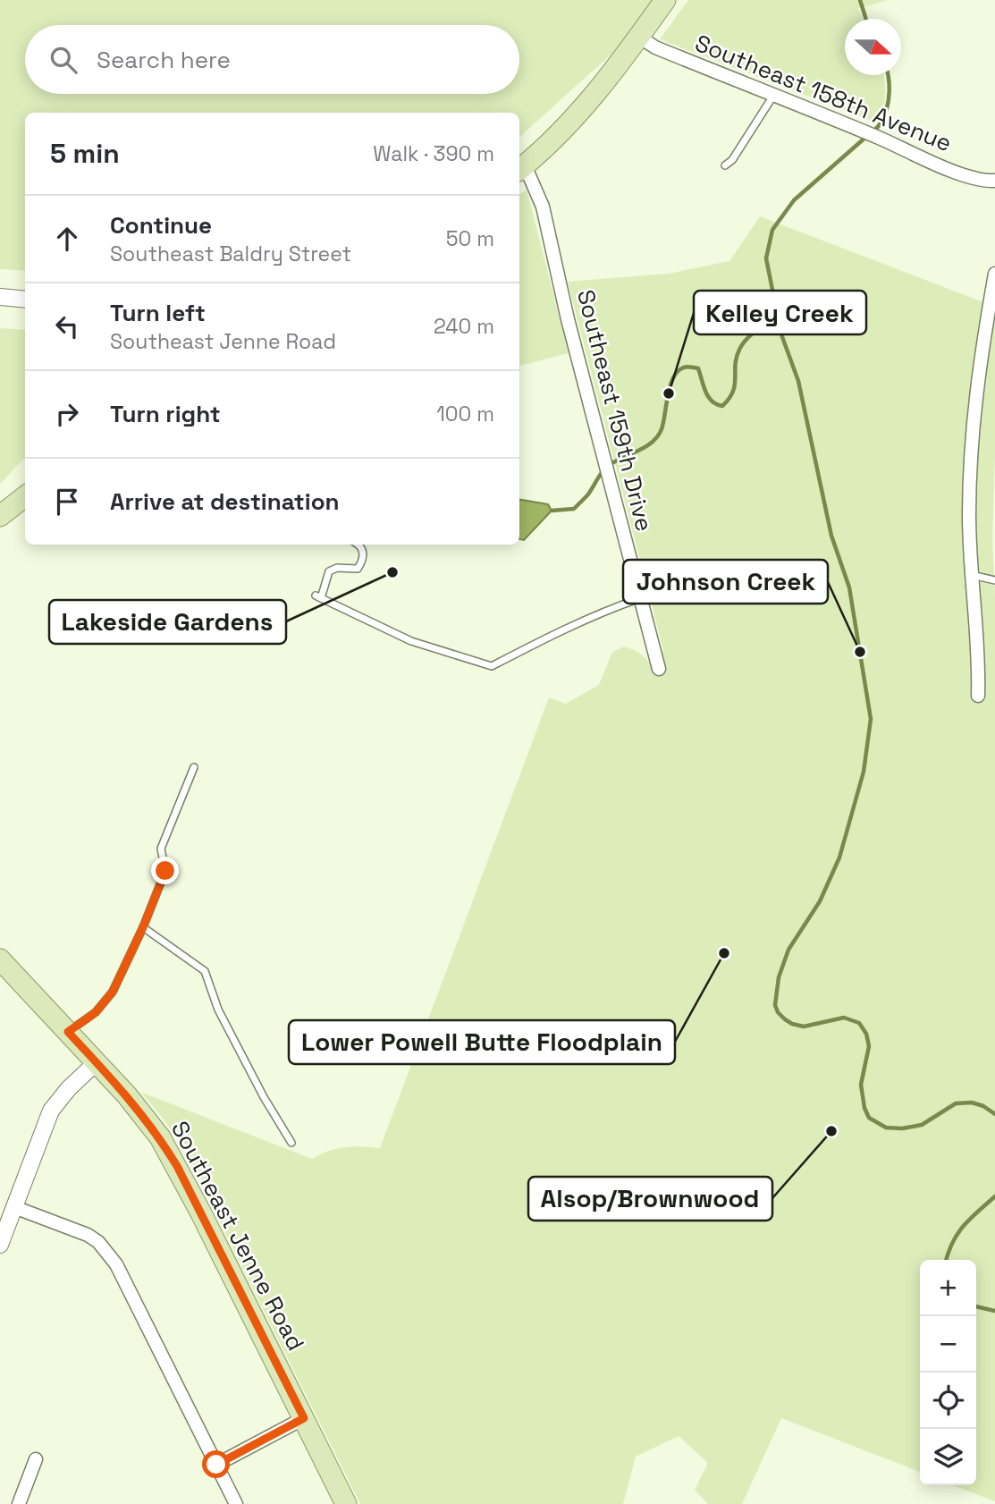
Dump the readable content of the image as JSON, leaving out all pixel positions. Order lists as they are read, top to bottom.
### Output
{
  "streets": {
    "main road": ["Southeast Jenne Road"],
    "street": ["Southeast 158th Avenue", "Southeast 159th Drive"]
  },
  "places": [
    "Kelley Creek",
    "Lakeside Gardens",
    "Johnson Creek",
    "Lower Powell Butte Floodplain",
    "Alsop/Brownwood"
  ],
  "north": "right",
  "page": {
    "search": "Search here",
    "heading": ["5 min", "Walk · 390 m"],
    "list": [
      ["Continue", "Southeast Baldry Street", "50 m"],
      ["Turn left", "Southeast Jenne Road", "240 m"],
      ["Turn right", "100 m"],
      "Arrive at destination"
    ],
    "map_buttons": ["+", "−"]
  }
}
